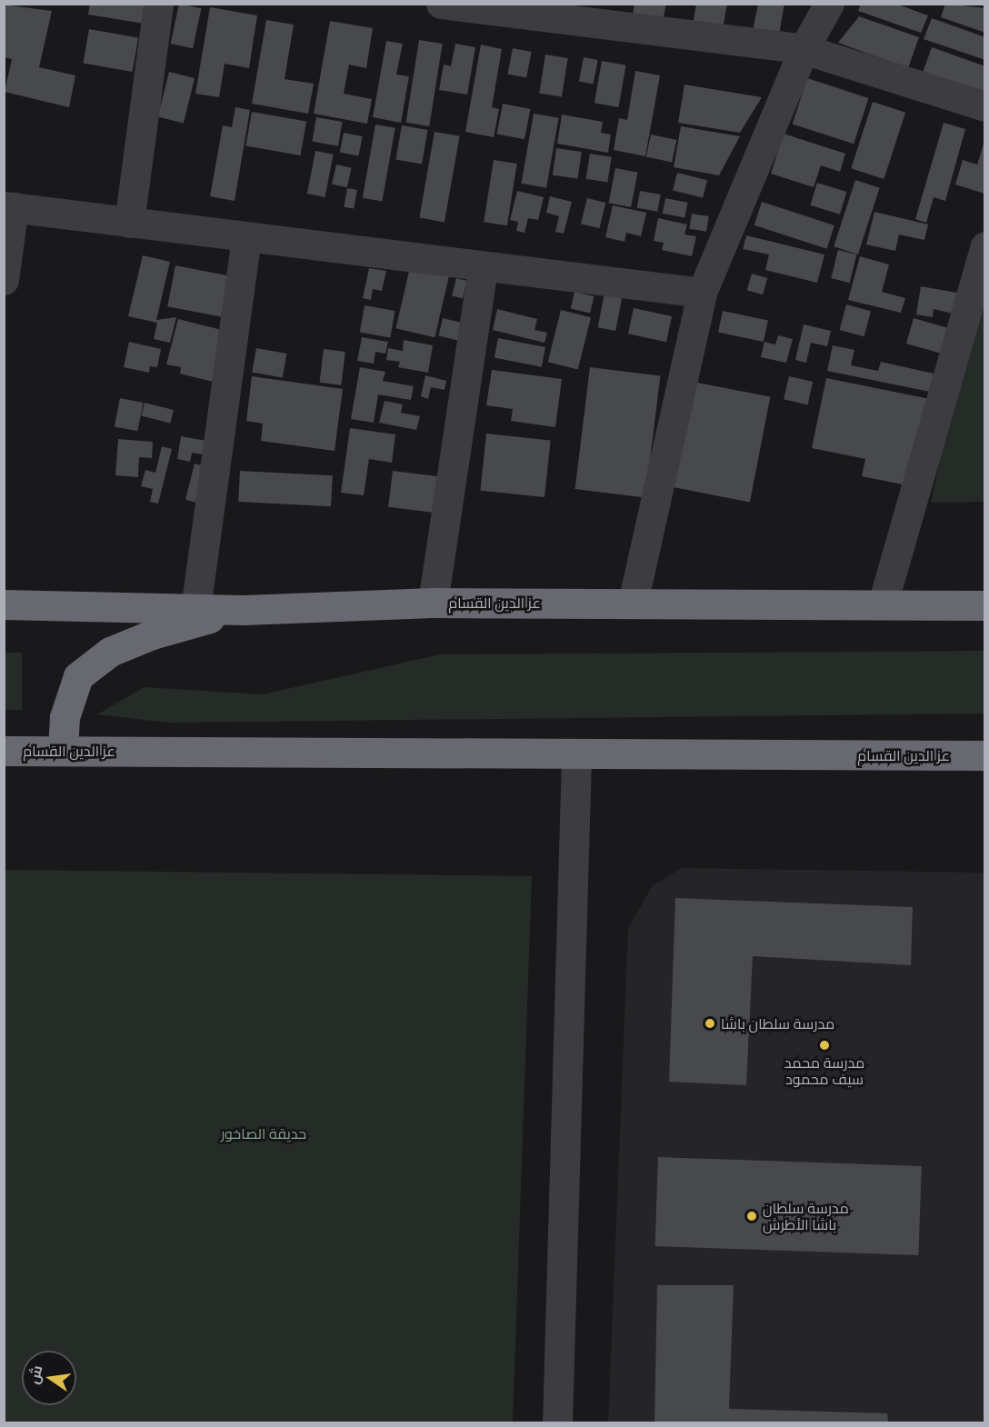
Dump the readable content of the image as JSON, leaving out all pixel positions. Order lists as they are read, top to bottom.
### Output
{
  "streets": {
    "highway": ["عز الدين القسام"]
  },
  "parks": ["حديقة الصاخور"],
  "places": ["مدرسة سلطان باشا", "مدرسة محمد سيف محمود", "مدرسة سلطان باشا الأطرش"],
  "north": "left"
}
